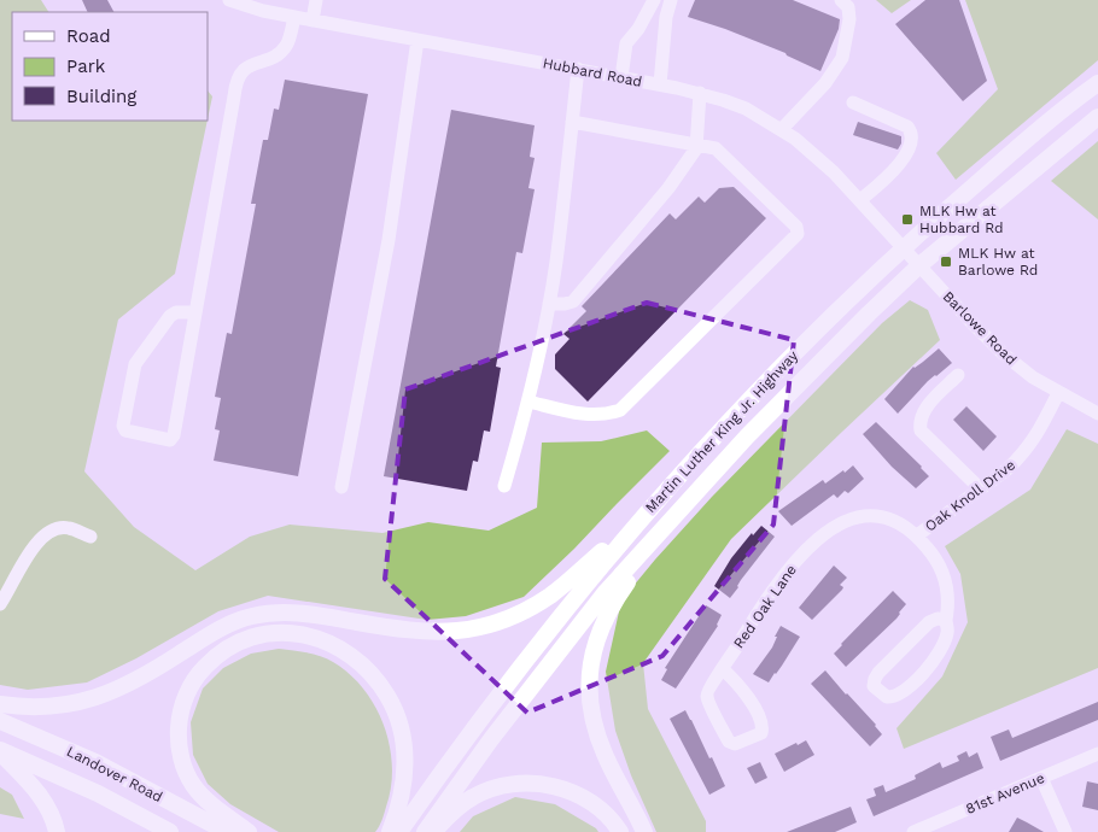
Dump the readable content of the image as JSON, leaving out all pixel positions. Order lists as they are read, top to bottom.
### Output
{
  "streets": {
    "main road": ["Martin Luther King Jr. Highway", "Landover Road"],
    "street": [
      "Hubbard Road",
      "Barlowe Road",
      "Oak Knoll Drive",
      "Red Oak Lane",
      "81st Avenue"
    ]
  },
  "crossings": [
    ["Hubbard Road", "Barlowe Road"],
    ["Hubbard Road", "Martin Luther King Jr. Highway"],
    ["Barlowe Road", "Martin Luther King Jr. Highway"],
    ["Barlowe Road", "Oak Knoll Drive"],
    ["Oak Knoll Drive", "Red Oak Lane"]
  ],
  "places": {
    "transit": ["MLK Hw at Hubbard Rd", "MLK Hw at Barlowe Rd"]
  },
  "legend": ["Road", "Park", "Building"]
}
